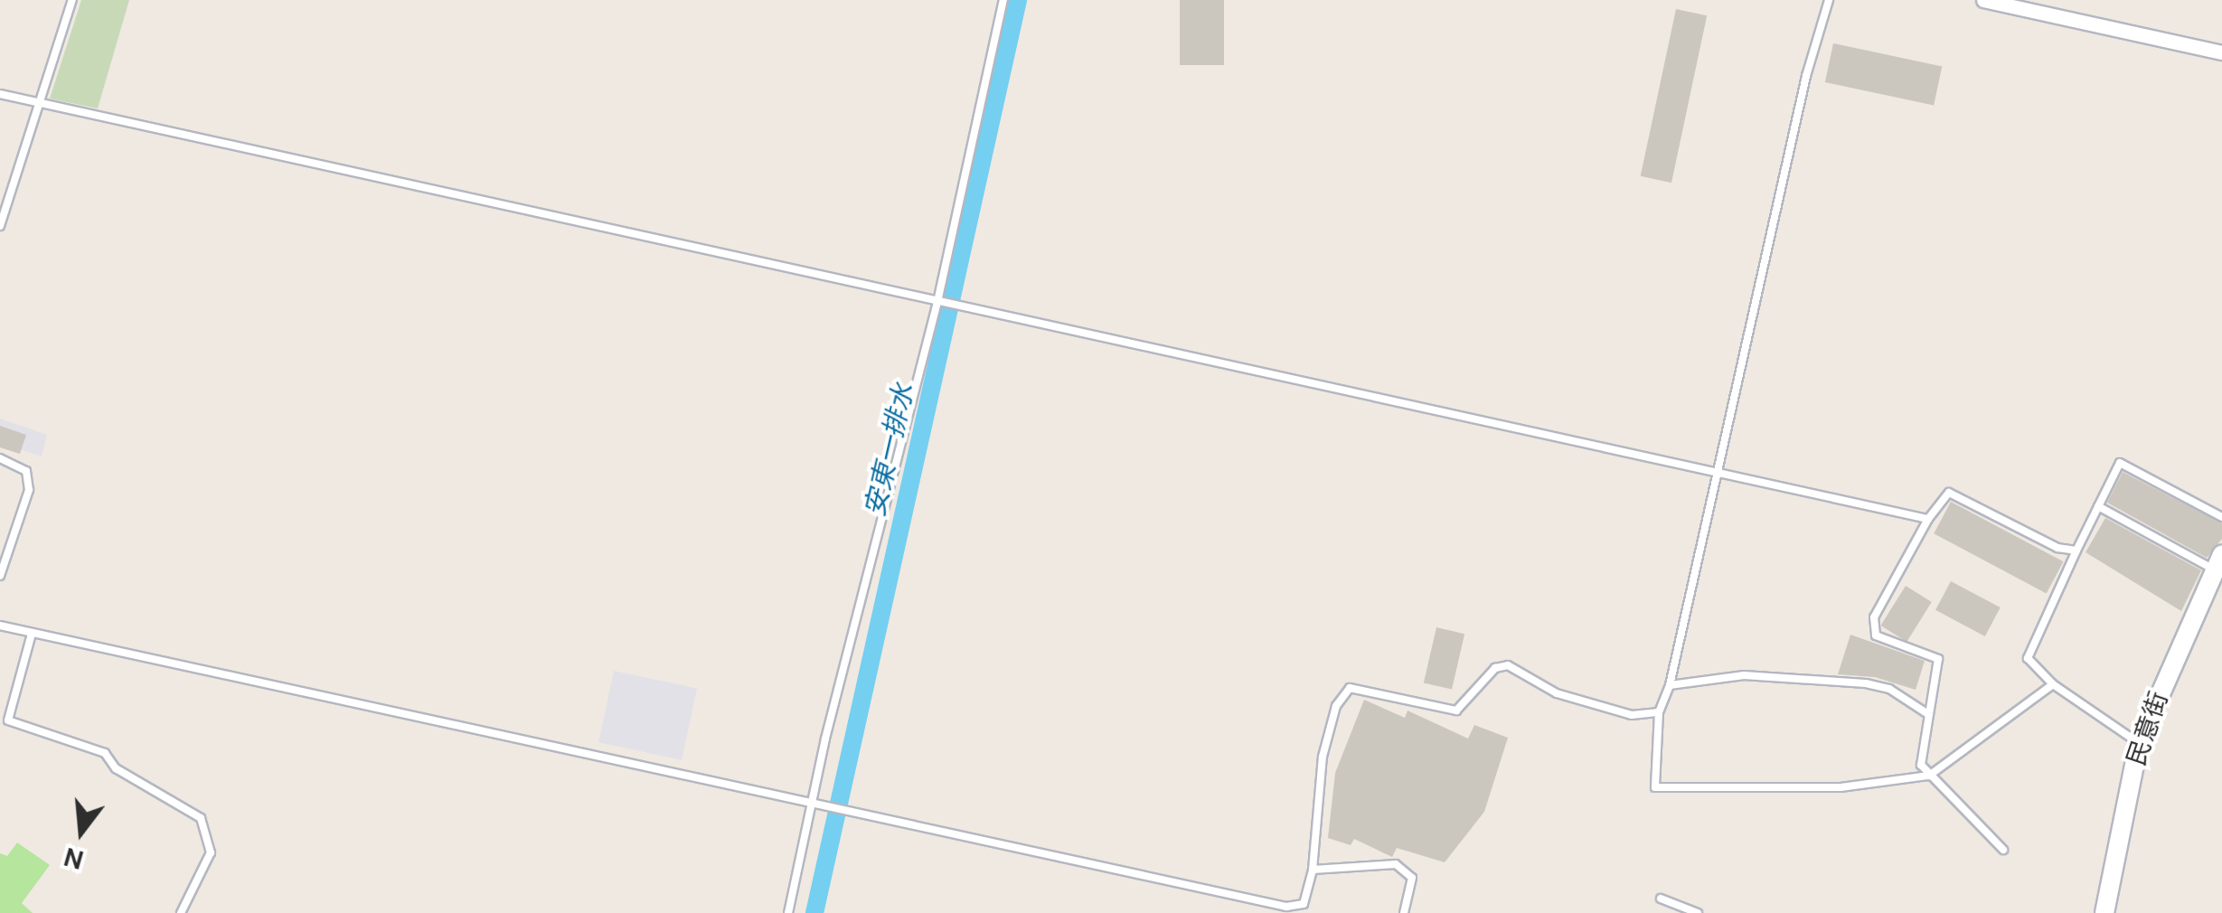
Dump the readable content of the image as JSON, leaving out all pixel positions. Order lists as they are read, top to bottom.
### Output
{
  "streets": {
    "street": ["民意街"]
  },
  "water": ["安東一排水"],
  "north": "bottom"
}
